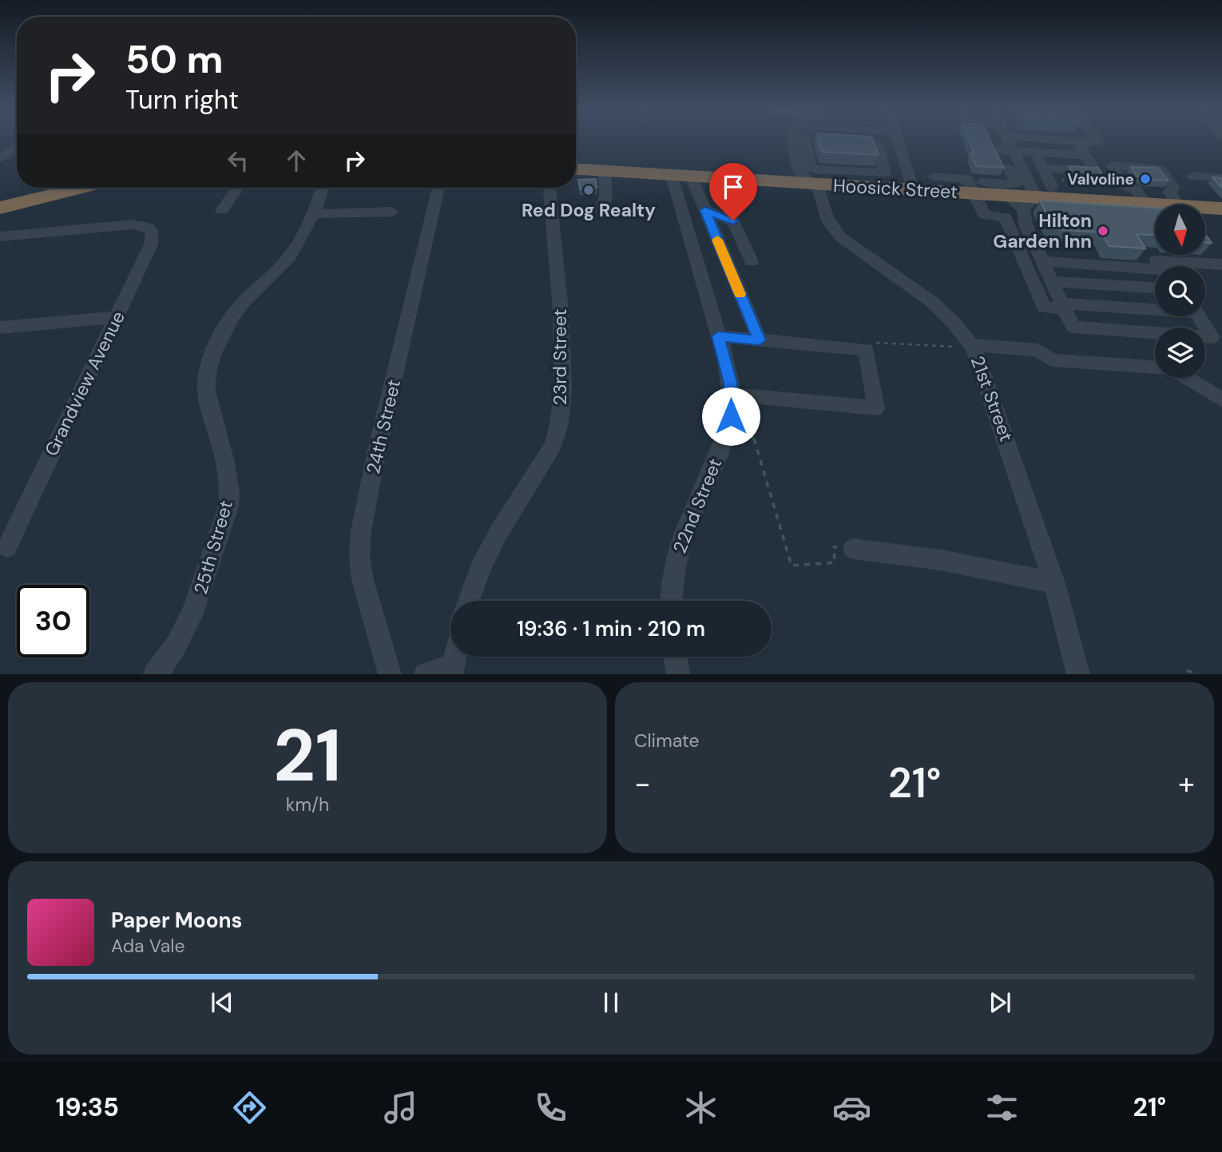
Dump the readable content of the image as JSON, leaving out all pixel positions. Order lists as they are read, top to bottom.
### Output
{
  "streets": {
    "highway": ["Hoosick Street"],
    "street": [
      "23rd Street",
      "Grandview Avenue",
      "21st Street",
      "24th Street",
      "22nd Street",
      "25th Street"
    ]
  },
  "crossings": [
    ["Hoosick Street", "21st Street"],
    ["Hoosick Street", "22nd Street"]
  ],
  "places": ["Valvoline", "Red Dog Realty", "Hilton Garden Inn"],
  "north": "bottom",
  "page": {
    "turn": ["50 m", "Turn right"],
    "limit": "30",
    "trip": "19:36 · 1 min · 210 m",
    "tile": [
      ["21", "km/h"],
      "Climate"
    ],
    "heat": ["−", "21°", "+"],
    "song": ["Paper Moons", "Ada Vale"],
    "tabs": ["19:35", "21°"]
  }
}
